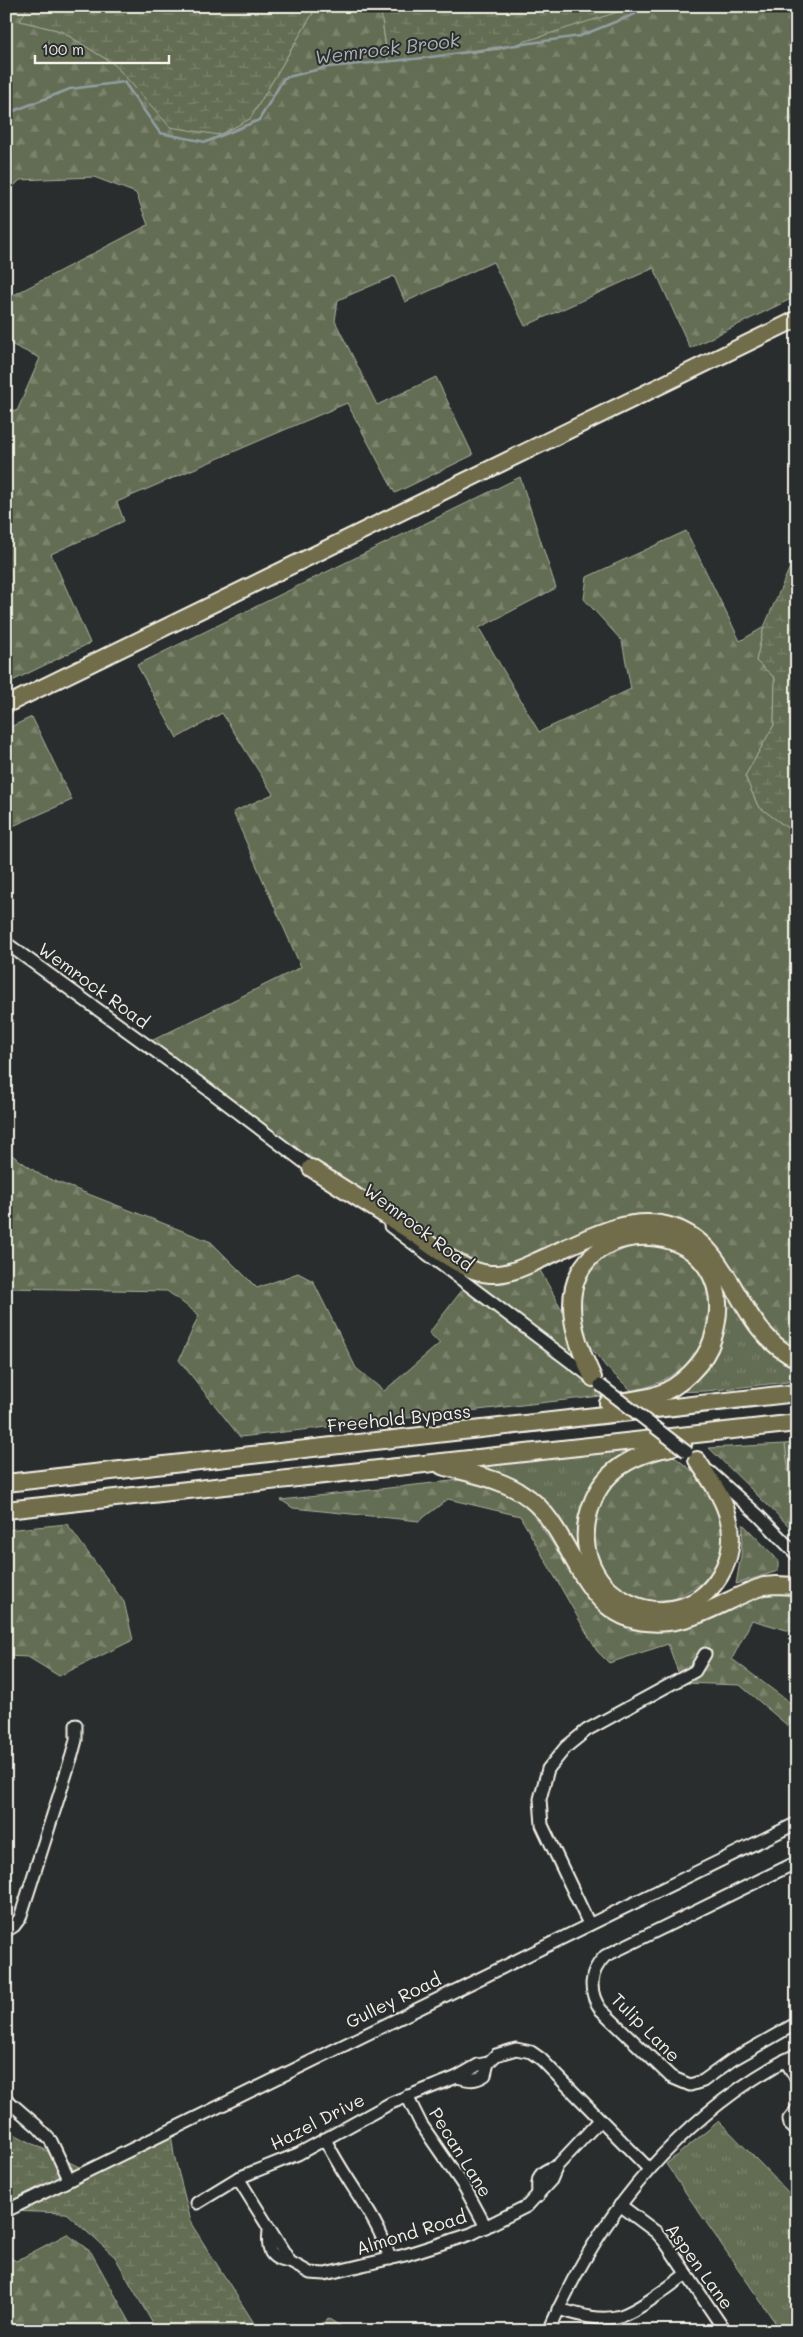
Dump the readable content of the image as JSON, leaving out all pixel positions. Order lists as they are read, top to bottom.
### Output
{
  "streets": {
    "highway": ["Freehold Bypass"],
    "street": [
      "Wemrock Road",
      "Gulley Road",
      "Tulip Lane",
      "Hazel Drive",
      "Pecan Lane",
      "Almond Road",
      "Aspen Lane"
    ]
  },
  "crossings": [
    ["Hazel Drive", "Pecan Lane"],
    ["Hazel Drive", "Almond Road"],
    ["Pecan Lane", "Almond Road"]
  ],
  "water": ["Wemrock Brook"],
  "scale_bar": "100 m"
}
